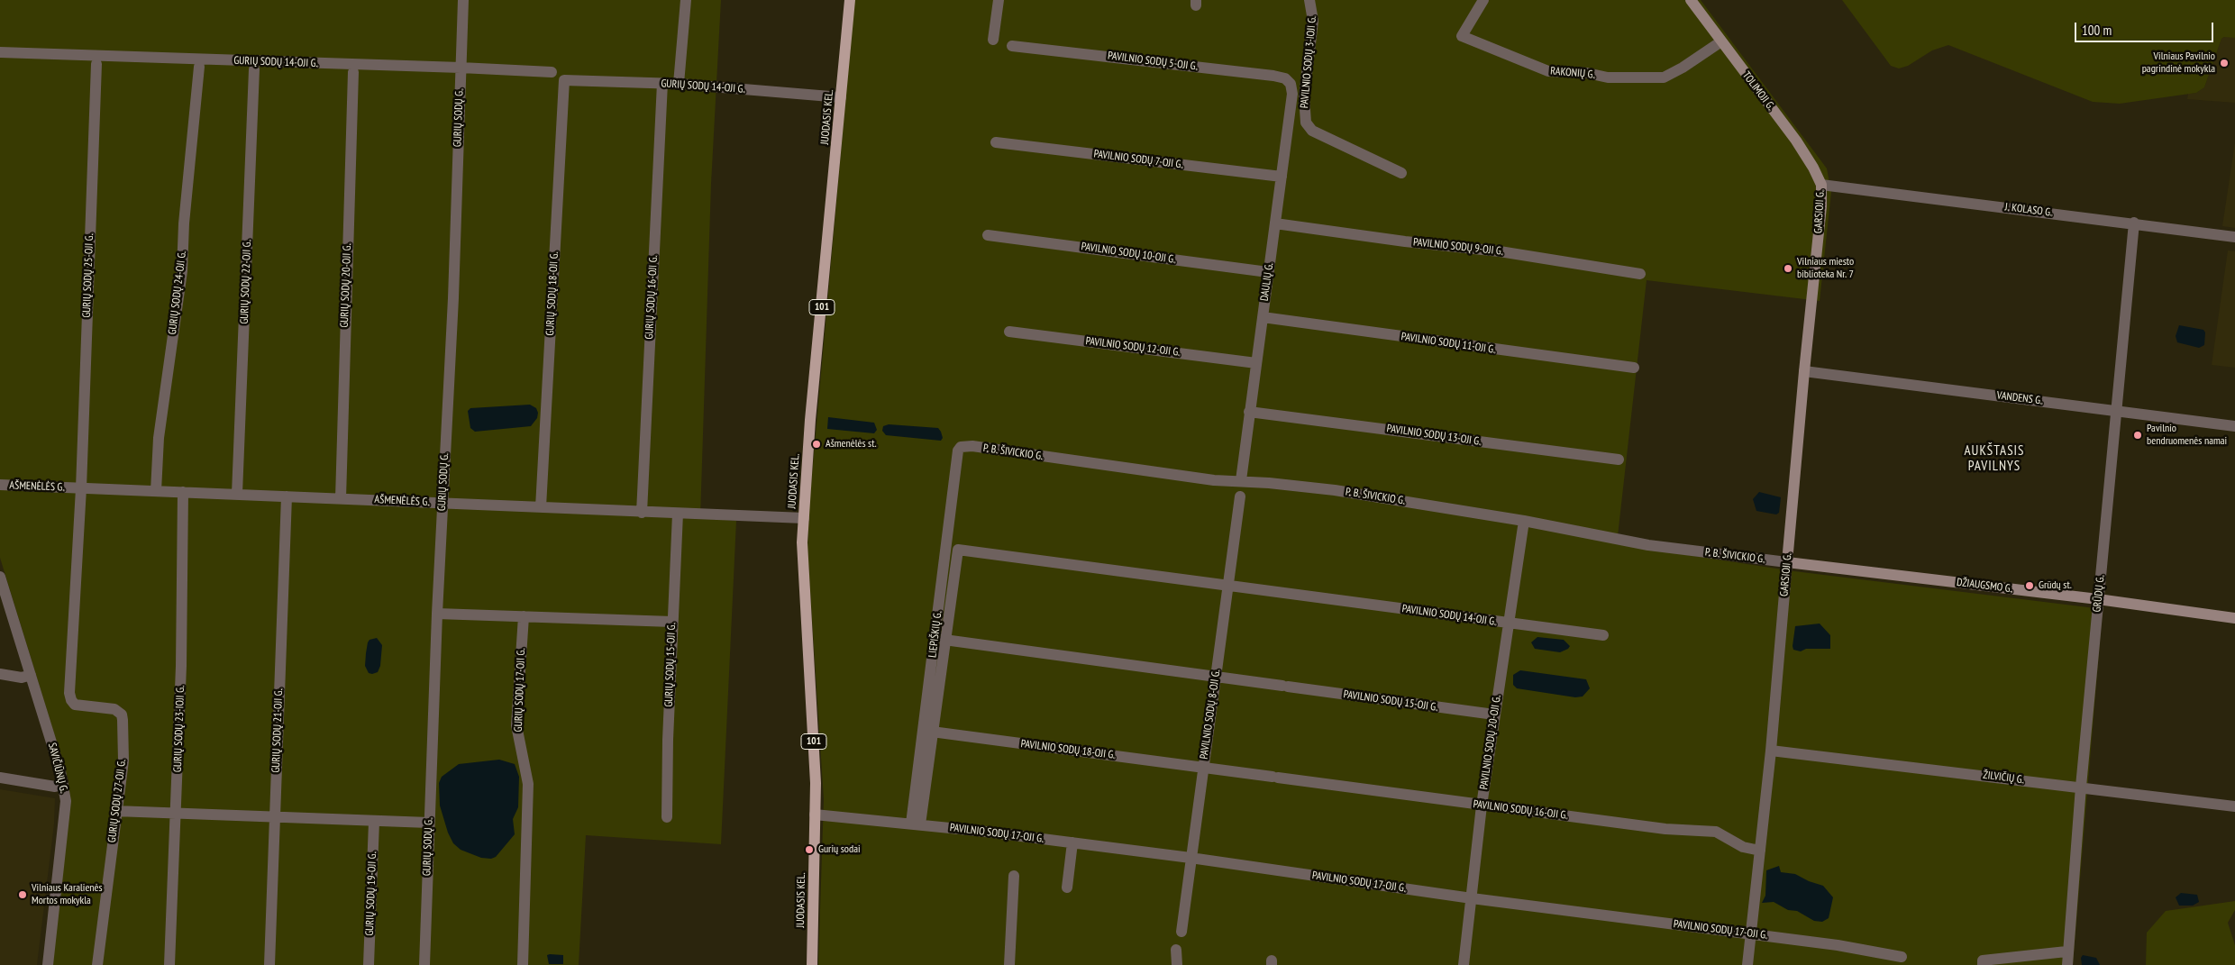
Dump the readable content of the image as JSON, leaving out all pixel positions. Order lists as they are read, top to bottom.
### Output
{
  "streets": {
    "main road": ["JUODASIS KEL.", "101"],
    "street": [
      "PAVILNIO SODŲ 5-OJI G.",
      "GURIŲ SODŲ 14-OJI G.",
      "PAVILNIO SODŲ 3-IOJI G.",
      "RAKONIŲ G.",
      "TOLIMOJI G.",
      "GURIŲ SODŲ G.",
      "PAVILNIO SODŲ 7-OJI G.",
      "J. KOLASO G.",
      "GARSIOJI G.",
      "PAVILNIO SODŲ 9-OJI G.",
      "PAVILNIO SODŲ 10-OJI G.",
      "GURIŲ SODŲ 25-OJI G.",
      "GURIŲ SODŲ 22-OJI G.",
      "DAULIŲ G.",
      "GURIŲ SODŲ 20-OJI G.",
      "GURIŲ SODŲ 24-OJI G.",
      "GURIŲ SODŲ 18-OJI G.",
      "GURIŲ SODŲ 16-OJI G.",
      "PAVILNIO SODŲ 11-OJI G.",
      "PAVILNIO SODŲ 12-OJI G.",
      "VANDENS G.",
      "PAVILNIO SODŲ 13-OJI G.",
      "P. B. ŠIVICKIO G.",
      "AŠMENĖLĖS G.",
      "DŽIAUGSMO G.",
      "GRŪDŲ G.",
      "PAVILNIO SODŲ 14-OJI G.",
      "LIEPIŠKIŲ G.",
      "GURIŲ SODŲ 15-OJI G.",
      "GURIŲ SODŲ 17-OJI G.",
      "PAVILNIO SODŲ 15-OJI G.",
      "PAVILNIO SODŲ 8-OJI G.",
      "GURIŲ SODŲ 23-IOJI G.",
      "GURIŲ SODŲ 21-OJI G.",
      "PAVILNIO SODŲ 20-OJI G.",
      "PAVILNIO SODŲ 18-OJI G.",
      "SAVIČIŪNŲ G.",
      "ŽILVIČIŲ G.",
      "GURIŲ SODŲ 27-OJI G.",
      "PAVILNIO SODŲ 16-OJI G.",
      "PAVILNIO SODŲ 17-OJI G.",
      "GURIŲ SODŲ 19-OJI G."
    ]
  },
  "crossings": [
    ["PAVILNIO SODŲ 5-OJI G.", "DAULIŲ G."],
    ["GURIŲ SODŲ 14-OJI G.", "JUODASIS KEL."],
    ["GURIŲ SODŲ 14-OJI G.", "GURIŲ SODŲ G."],
    ["GURIŲ SODŲ 14-OJI G.", "GURIŲ SODŲ 18-OJI G."],
    ["GURIŲ SODŲ 14-OJI G.", "GURIŲ SODŲ 16-OJI G."],
    ["RAKONIŲ G.", "TOLIMOJI G."],
    ["TOLIMOJI G.", "J. KOLASO G."],
    ["TOLIMOJI G.", "GARSIOJI G."],
    ["JUODASIS KEL.", "AŠMENĖLĖS G."],
    ["JUODASIS KEL.", "PAVILNIO SODŲ 17-OJI G."],
    ["GURIŲ SODŲ G.", "AŠMENĖLĖS G."],
    ["PAVILNIO SODŲ 7-OJI G.", "DAULIŲ G."],
    ["J. KOLASO G.", "GARSIOJI G."],
    ["J. KOLASO G.", "GRŪDŲ G."],
    ["GARSIOJI G.", "VANDENS G."],
    ["GARSIOJI G.", "P. B. ŠIVICKIO G."],
    ["GARSIOJI G.", "DŽIAUGSMO G."],
    ["GARSIOJI G.", "ŽILVIČIŲ G."],
    ["GARSIOJI G.", "PAVILNIO SODŲ 16-OJI G."],
    ["GARSIOJI G.", "PAVILNIO SODŲ 17-OJI G."],
    ["PAVILNIO SODŲ 9-OJI G.", "DAULIŲ G."],
    ["PAVILNIO SODŲ 10-OJI G.", "DAULIŲ G."],
    ["GURIŲ SODŲ 25-OJI G.", "AŠMENĖLĖS G."],
    ["GURIŲ SODŲ 25-OJI G.", "GURIŲ SODŲ 27-OJI G."],
    ["GURIŲ SODŲ 22-OJI G.", "AŠMENĖLĖS G."],
    ["DAULIŲ G.", "PAVILNIO SODŲ 11-OJI G."],
    ["DAULIŲ G.", "PAVILNIO SODŲ 12-OJI G."],
    ["DAULIŲ G.", "PAVILNIO SODŲ 13-OJI G."],
    ["DAULIŲ G.", "P. B. ŠIVICKIO G."],
    ["GURIŲ SODŲ 20-OJI G.", "AŠMENĖLĖS G."],
    ["GURIŲ SODŲ 24-OJI G.", "AŠMENĖLĖS G."],
    ["GURIŲ SODŲ 18-OJI G.", "AŠMENĖLĖS G."],
    ["GURIŲ SODŲ 16-OJI G.", "AŠMENĖLĖS G."],
    ["VANDENS G.", "GRŪDŲ G."],
    ["P. B. ŠIVICKIO G.", "DŽIAUGSMO G."],
    ["P. B. ŠIVICKIO G.", "LIEPIŠKIŲ G."],
    ["P. B. ŠIVICKIO G.", "PAVILNIO SODŲ 20-OJI G."],
    ["AŠMENĖLĖS G.", "GURIŲ SODŲ 15-OJI G."],
    ["AŠMENĖLĖS G.", "GURIŲ SODŲ 23-IOJI G."],
    ["AŠMENĖLĖS G.", "GURIŲ SODŲ 21-OJI G."],
    ["AŠMENĖLĖS G.", "GURIŲ SODŲ 27-OJI G."],
    ["DŽIAUGSMO G.", "GRŪDŲ G."],
    ["GRŪDŲ G.", "ŽILVIČIŲ G."],
    ["PAVILNIO SODŲ 14-OJI G.", "PAVILNIO SODŲ 15-OJI G."],
    ["PAVILNIO SODŲ 14-OJI G.", "PAVILNIO SODŲ 8-OJI G."],
    ["PAVILNIO SODŲ 14-OJI G.", "PAVILNIO SODŲ 20-OJI G."],
    ["LIEPIŠKIŲ G.", "PAVILNIO SODŲ 17-OJI G."],
    ["PAVILNIO SODŲ 15-OJI G.", "PAVILNIO SODŲ 8-OJI G."],
    ["PAVILNIO SODŲ 15-OJI G.", "PAVILNIO SODŲ 20-OJI G."],
    ["PAVILNIO SODŲ 8-OJI G.", "PAVILNIO SODŲ 18-OJI G."],
    ["PAVILNIO SODŲ 8-OJI G.", "PAVILNIO SODŲ 16-OJI G."],
    ["PAVILNIO SODŲ 8-OJI G.", "PAVILNIO SODŲ 17-OJI G."],
    ["PAVILNIO SODŲ 20-OJI G.", "PAVILNIO SODŲ 16-OJI G."],
    ["PAVILNIO SODŲ 20-OJI G.", "PAVILNIO SODŲ 17-OJI G."],
    ["PAVILNIO SODŲ 18-OJI G.", "PAVILNIO SODŲ 16-OJI G."]
  ],
  "districts": ["AUKŠTASIS PAVILNYS"],
  "places": [
    "Vilniaus Pavilnio pagrindinė mokykla",
    "Vilniaus miesto biblioteka Nr. 7",
    "Pavilnio bendruomenės namai",
    "Ašmenėlės st.",
    "Grūdų st.",
    "Gurių sodai",
    "Vilniaus Karalienės Mortos mokykla"
  ],
  "scale_bar": "100 m"
}
